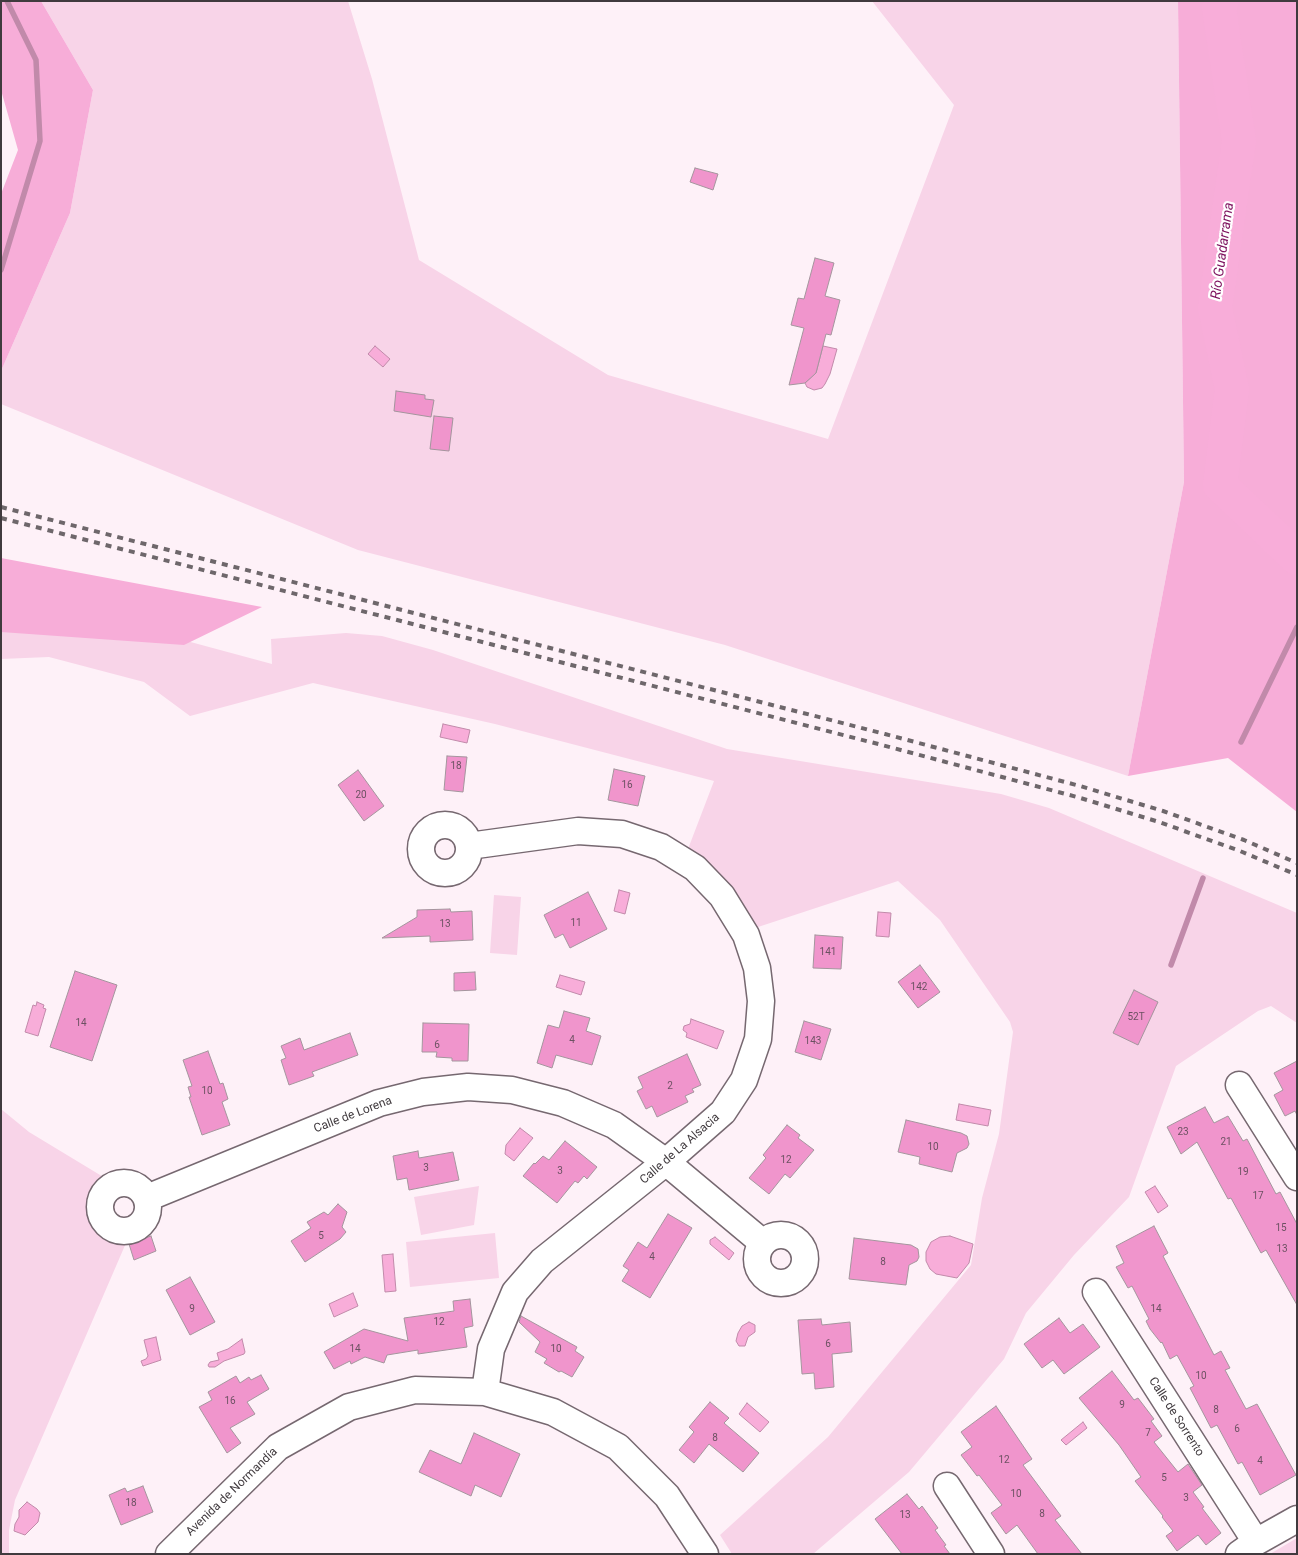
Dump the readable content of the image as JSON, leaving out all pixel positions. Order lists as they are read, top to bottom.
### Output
{
  "streets": {
    "street": [
      "Calle de Lorena",
      "Calle de La Alsacia",
      "Calle de Sorrento",
      "Avenida de Normandía"
    ]
  },
  "crossings": [
    ["Calle de Lorena", "Calle de La Alsacia"],
    ["Calle de La Alsacia", "Avenida de Normandía"]
  ],
  "water": ["Río Guadarrama"],
  "house_numbers": [
    "18",
    "16",
    "20",
    "11",
    "13",
    "141",
    "142",
    "52T",
    "14",
    "4",
    "143",
    "6",
    "2",
    "10",
    "23",
    "21",
    "10",
    "12",
    "3",
    "3",
    "19",
    "17",
    "15",
    "5",
    "13",
    "4",
    "8",
    "9",
    "14",
    "12",
    "6",
    "14",
    "10",
    "10",
    "16",
    "9",
    "8",
    "6",
    "7",
    "8",
    "12",
    "4",
    "5",
    "10",
    "3",
    "18",
    "8",
    "13"
  ]
}
